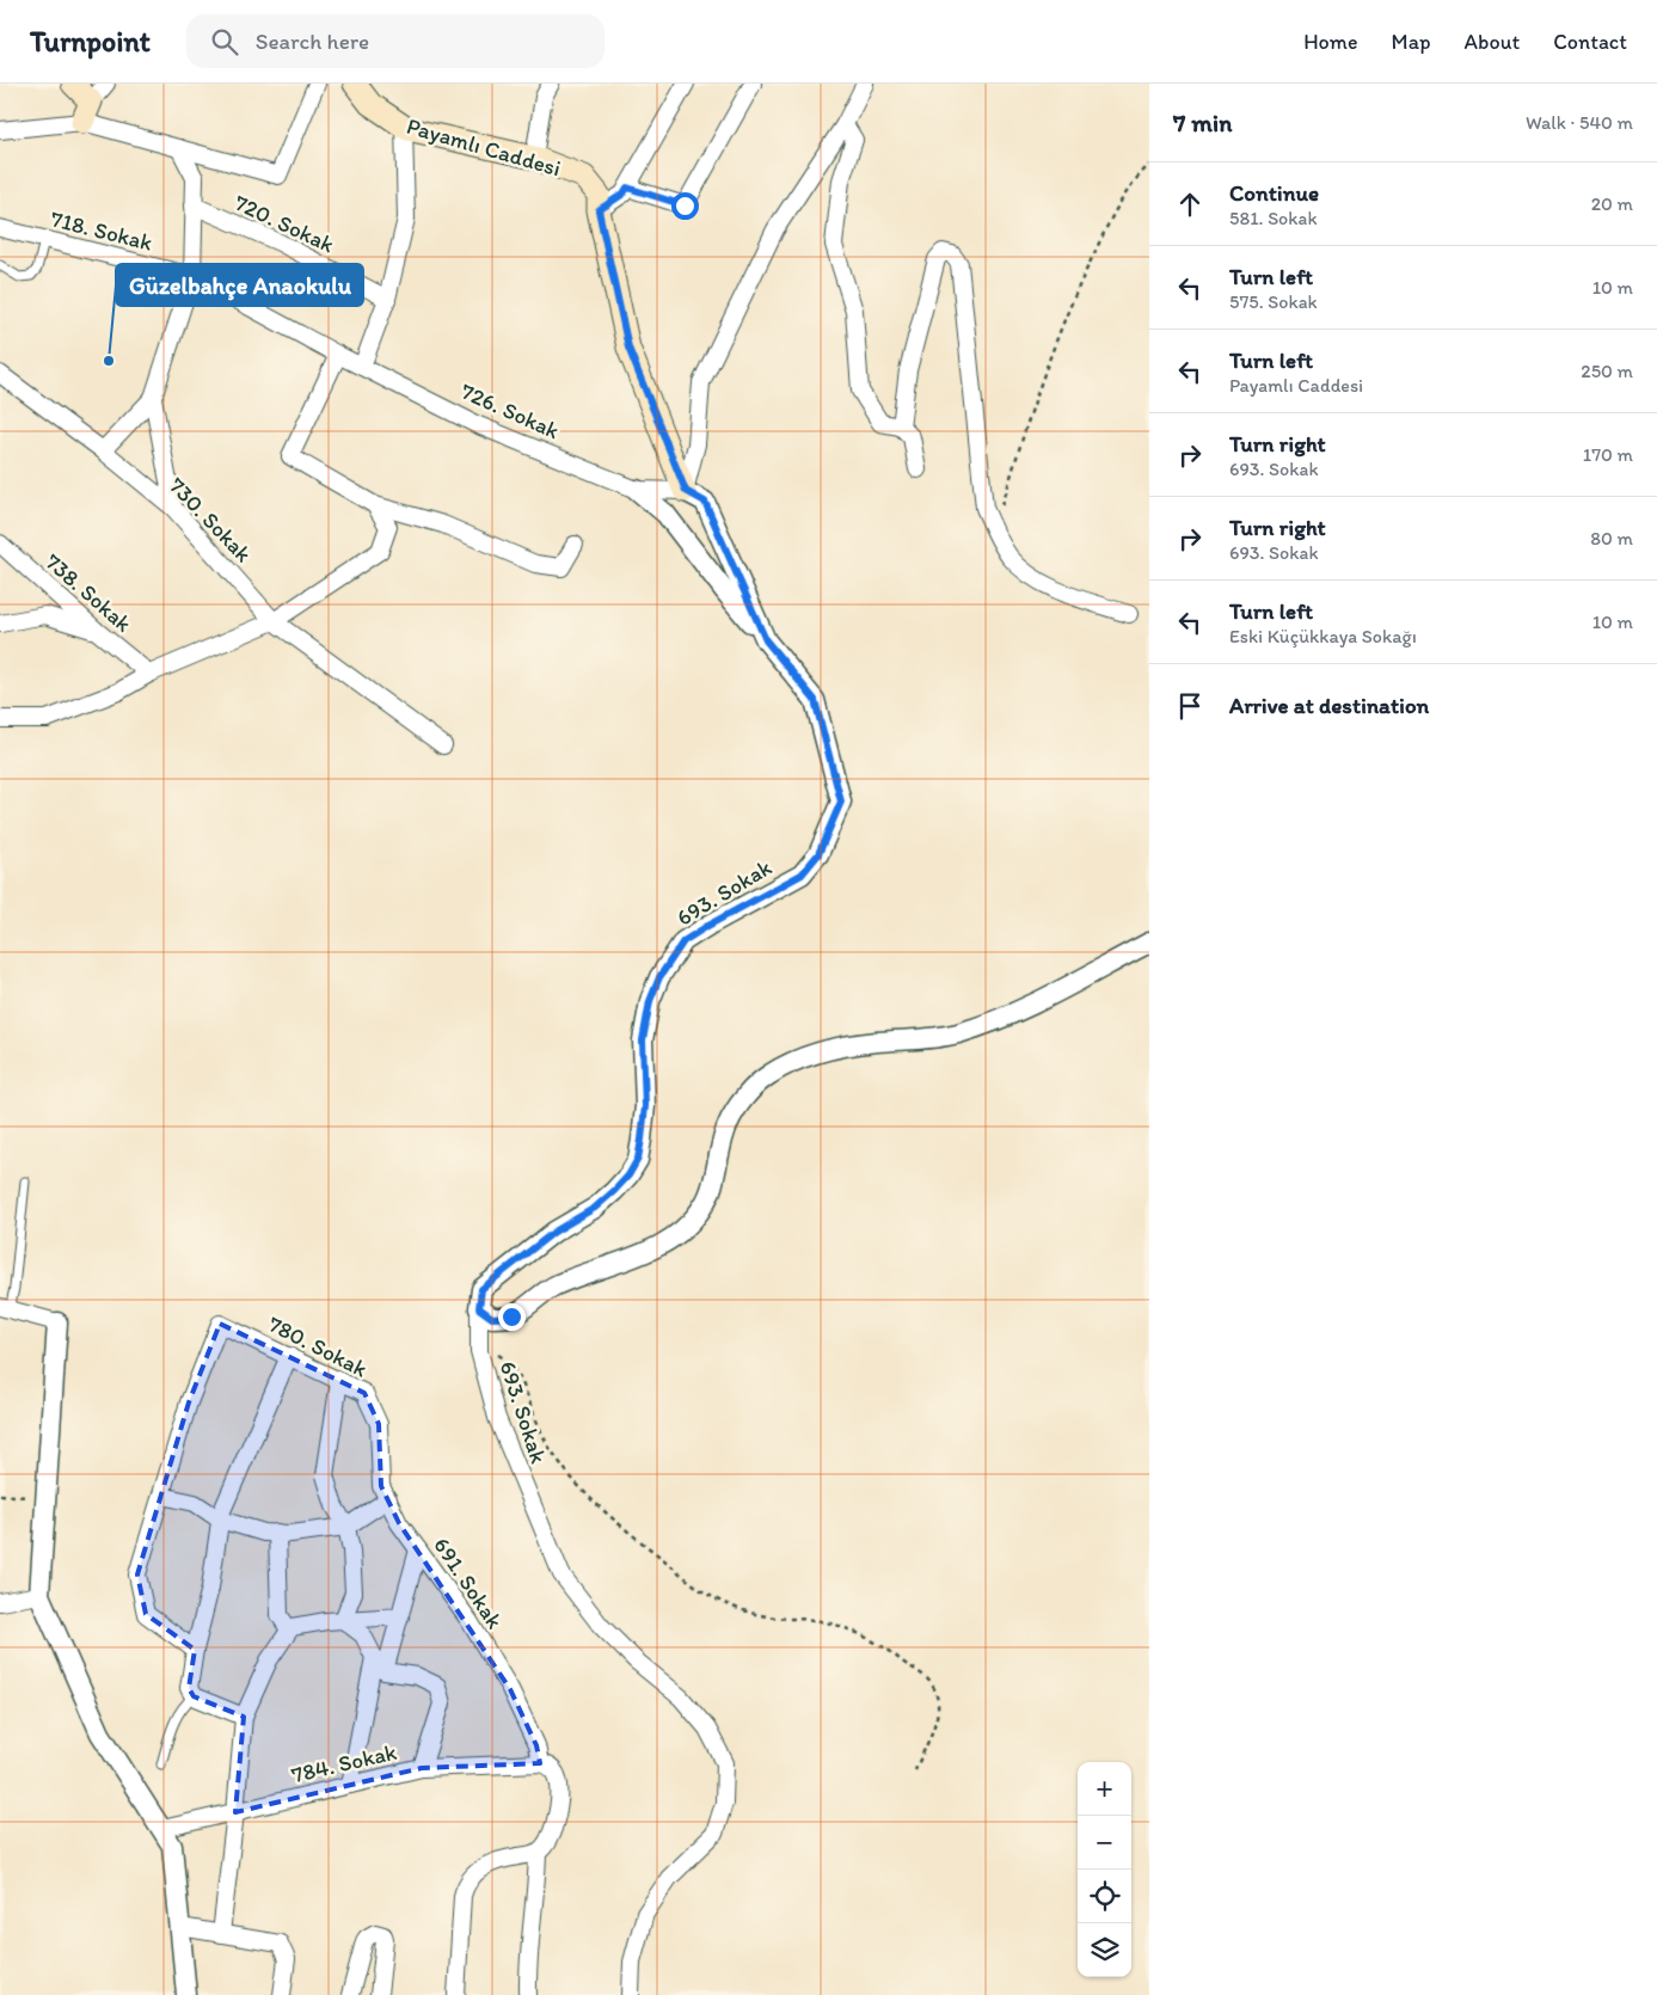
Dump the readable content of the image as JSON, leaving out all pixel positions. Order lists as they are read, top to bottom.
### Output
{
  "streets": {
    "main road": ["Payamlı Caddesi"],
    "street": [
      "720. Sokak",
      "718. Sokak",
      "726. Sokak",
      "730. Sokak",
      "738. Sokak",
      "693. Sokak",
      "780. Sokak",
      "691. Sokak",
      "784. Sokak"
    ]
  },
  "crossings": [
    ["Payamlı Caddesi", "726. Sokak"],
    ["Payamlı Caddesi", "693. Sokak"],
    ["718. Sokak", "726. Sokak"],
    ["780. Sokak", "691. Sokak"],
    ["691. Sokak", "784. Sokak"]
  ],
  "places": ["Güzelbahçe Anaokulu"],
  "page": {
    "header": "Turnpoint",
    "search": "Search here",
    "nav": [
      "Home",
      "Map",
      "About",
      "Contact"
    ],
    "heading": ["7 min", "Walk · 540 m"],
    "list": [
      ["Continue", "581. Sokak", "20 m"],
      ["Turn left", "575. Sokak", "10 m"],
      ["Turn left", "Payamlı Caddesi", "250 m"],
      ["Turn right", "693. Sokak", "170 m"],
      ["Turn right", "693. Sokak", "80 m"],
      ["Turn left", "Eski Küçükkaya Sokağı", "10 m"],
      "Arrive at destination"
    ],
    "map_buttons": ["+", "−"]
  }
}
